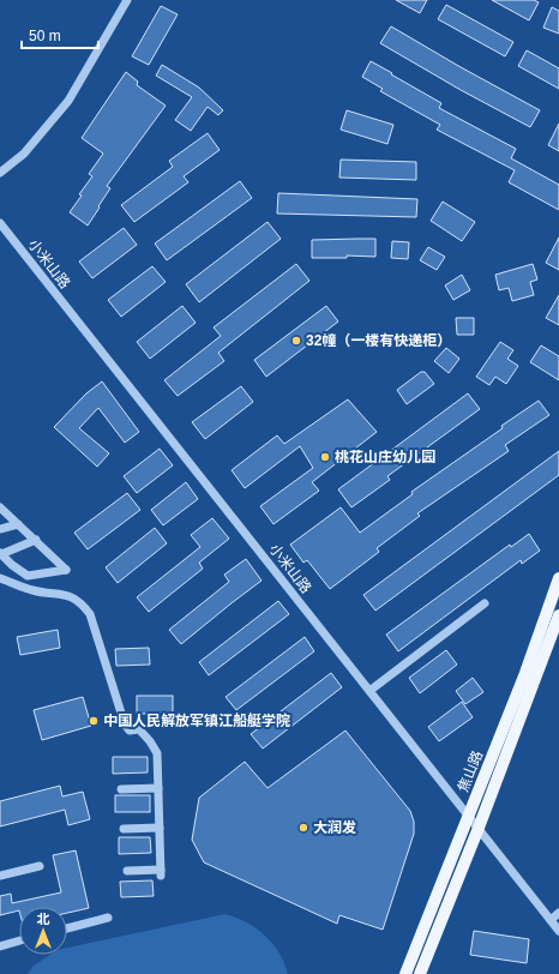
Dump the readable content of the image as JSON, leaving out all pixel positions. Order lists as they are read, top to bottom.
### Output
{
  "streets": {
    "main road": ["焦山路"],
    "street": ["小米山路"]
  },
  "crossings": [
    ["小米山路", "焦山路"]
  ],
  "places": [
    "32幢（一楼有快递柜）",
    "桃花山庄幼儿园",
    "中国人民解放军镇江船艇学院",
    "大润发"
  ],
  "scale_bar": "50 m",
  "north": "top"
}
